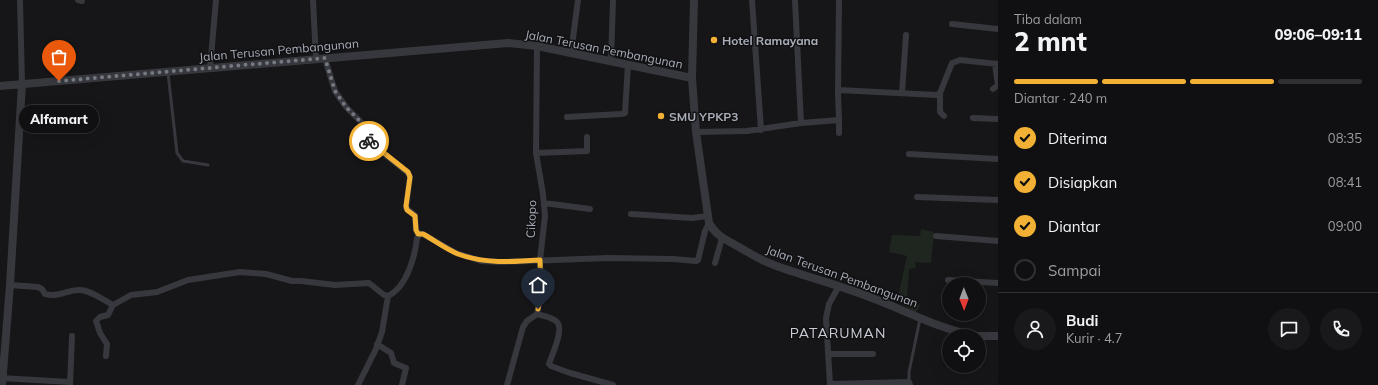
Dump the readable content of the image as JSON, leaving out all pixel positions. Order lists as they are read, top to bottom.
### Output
{
  "streets": {
    "street": ["Jalan Terusan Pembangunan", "Cikopo"]
  },
  "crossings": [
    ["Jalan Terusan Pembangunan", "Cikopo"]
  ],
  "districts": ["PATARUMAN"],
  "places": ["Hotel Ramayana", "Alfamart", "SMU YPKP3"],
  "north": "bottom",
  "page": {
    "heading": ["2 mnt", "Tiba dalam", "09:06–09:11"],
    "panel": ["Budi", "Kurir · 4.7"],
    "bar": "Diantar · 240 m",
    "bubble": "Alfamart",
    "list": [
      ["Diterima", "08:35"],
      ["Disiapkan", "08:41"],
      ["Diantar", "09:00"],
      "Sampai"
    ]
  }
}
